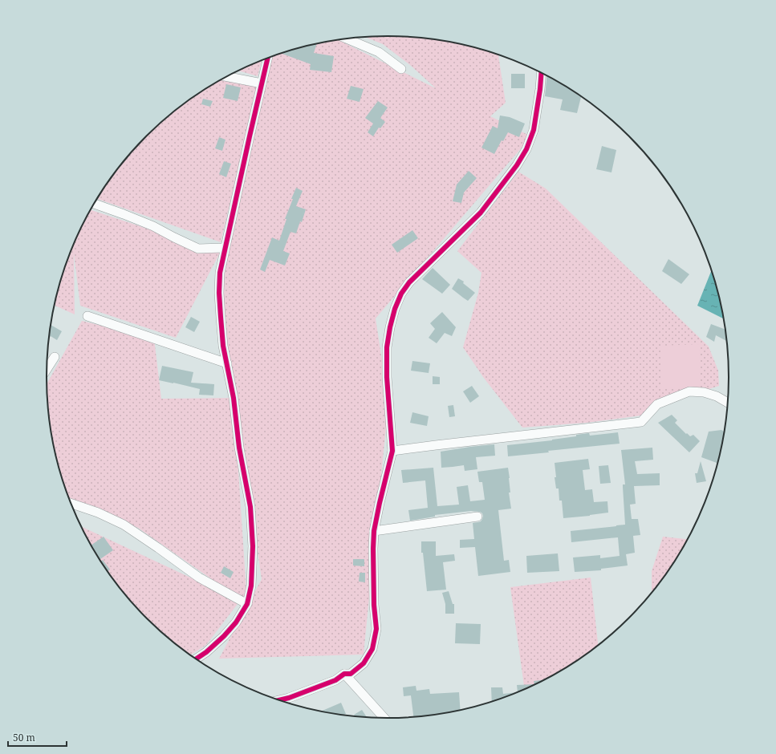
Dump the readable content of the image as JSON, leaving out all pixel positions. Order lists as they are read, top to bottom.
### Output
{
  "scale_bar": "50 m"
}
